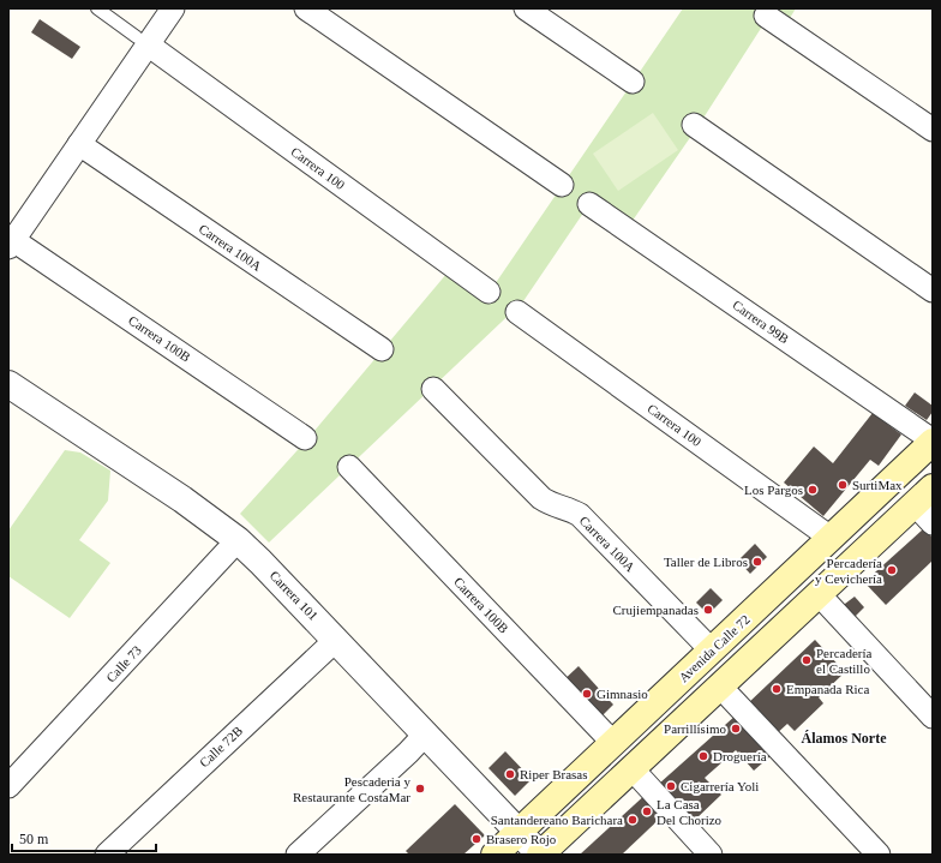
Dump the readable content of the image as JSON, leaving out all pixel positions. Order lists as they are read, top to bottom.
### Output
{
  "streets": {
    "main road": ["Avenida Calle 72"],
    "street": [
      "Carrera 100",
      "Carrera 100A",
      "Carrera 99B",
      "Carrera 100B",
      "Carrera 101",
      "Calle 73",
      "Calle 72B"
    ]
  },
  "crossings": [
    ["Carrera 100", "Avenida Calle 72"],
    ["Carrera 100A", "Avenida Calle 72"],
    ["Carrera 99B", "Avenida Calle 72"],
    ["Carrera 100B", "Avenida Calle 72"],
    ["Carrera 101", "Avenida Calle 72"],
    ["Carrera 101", "Calle 73"],
    ["Carrera 101", "Calle 72B"]
  ],
  "districts": ["Álamos Norte"],
  "places": [
    "SurtiMax",
    "Los Pargos",
    "Taller de Libros",
    "Percadería y Cevichería",
    "Crujiempanadas",
    "Percadería el Castillo",
    "Empanada Rica",
    "Gimnasio",
    "Parrillisimo",
    "Droguería",
    "Riper Brasas",
    "Cigarrería Yoli",
    "Pescaderia y Restaurante CostaMar",
    "La Casa Del Chorizo",
    "Santandereano Barichara",
    "Brasero Rojo"
  ],
  "scale_bar": "50 m"
}
